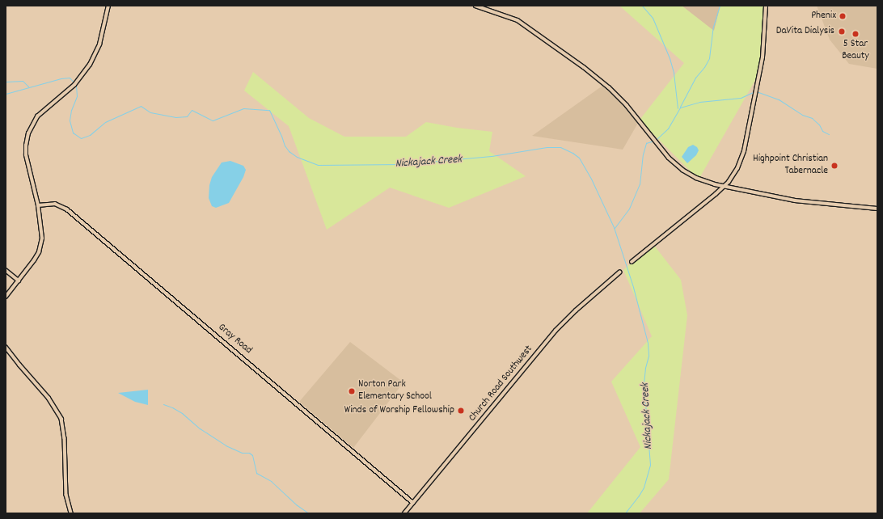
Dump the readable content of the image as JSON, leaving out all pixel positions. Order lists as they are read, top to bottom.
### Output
{
  "streets": {
    "street": ["Gray Road", "Church Road Southwest"]
  },
  "crossings": [
    ["Gray Road", "Church Road Southwest"]
  ],
  "water": ["Nickajack Creek"],
  "places": [
    "Phenix",
    "DaVita Dialysis",
    "5 Star Beauty",
    "Highpoint Christian Tabernacle",
    "Norton Park Elementary School",
    "Winds of Worship Fellowship"
  ]
}
